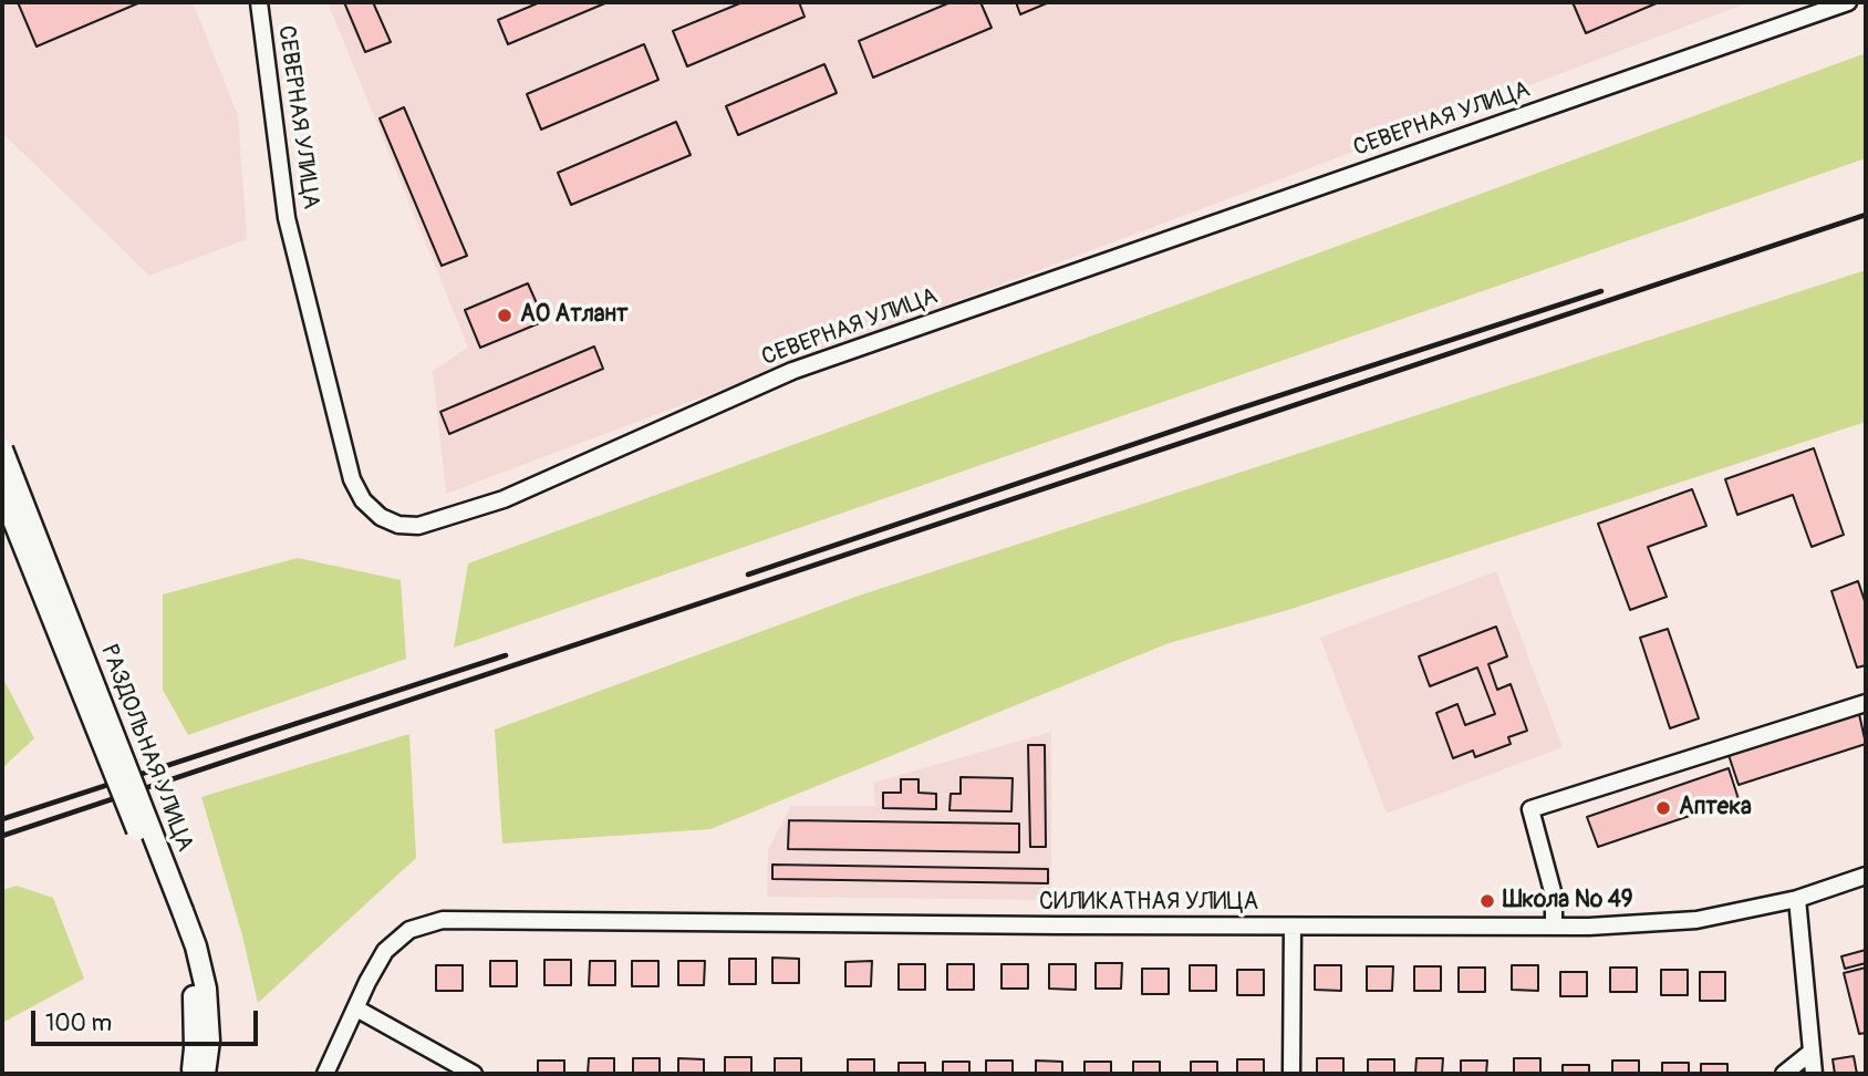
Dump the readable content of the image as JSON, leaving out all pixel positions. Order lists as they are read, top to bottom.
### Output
{
  "streets": {
    "main road": ["РАЗДОЛЬНАЯ УЛИЦА"],
    "street": ["СЕВЕРНАЯ УЛИЦА", "СИЛИКАТНАЯ УЛИЦА"]
  },
  "places": ["АО Атлант", "Аптека", "Школа № 49"],
  "scale_bar": "100 m"
}
